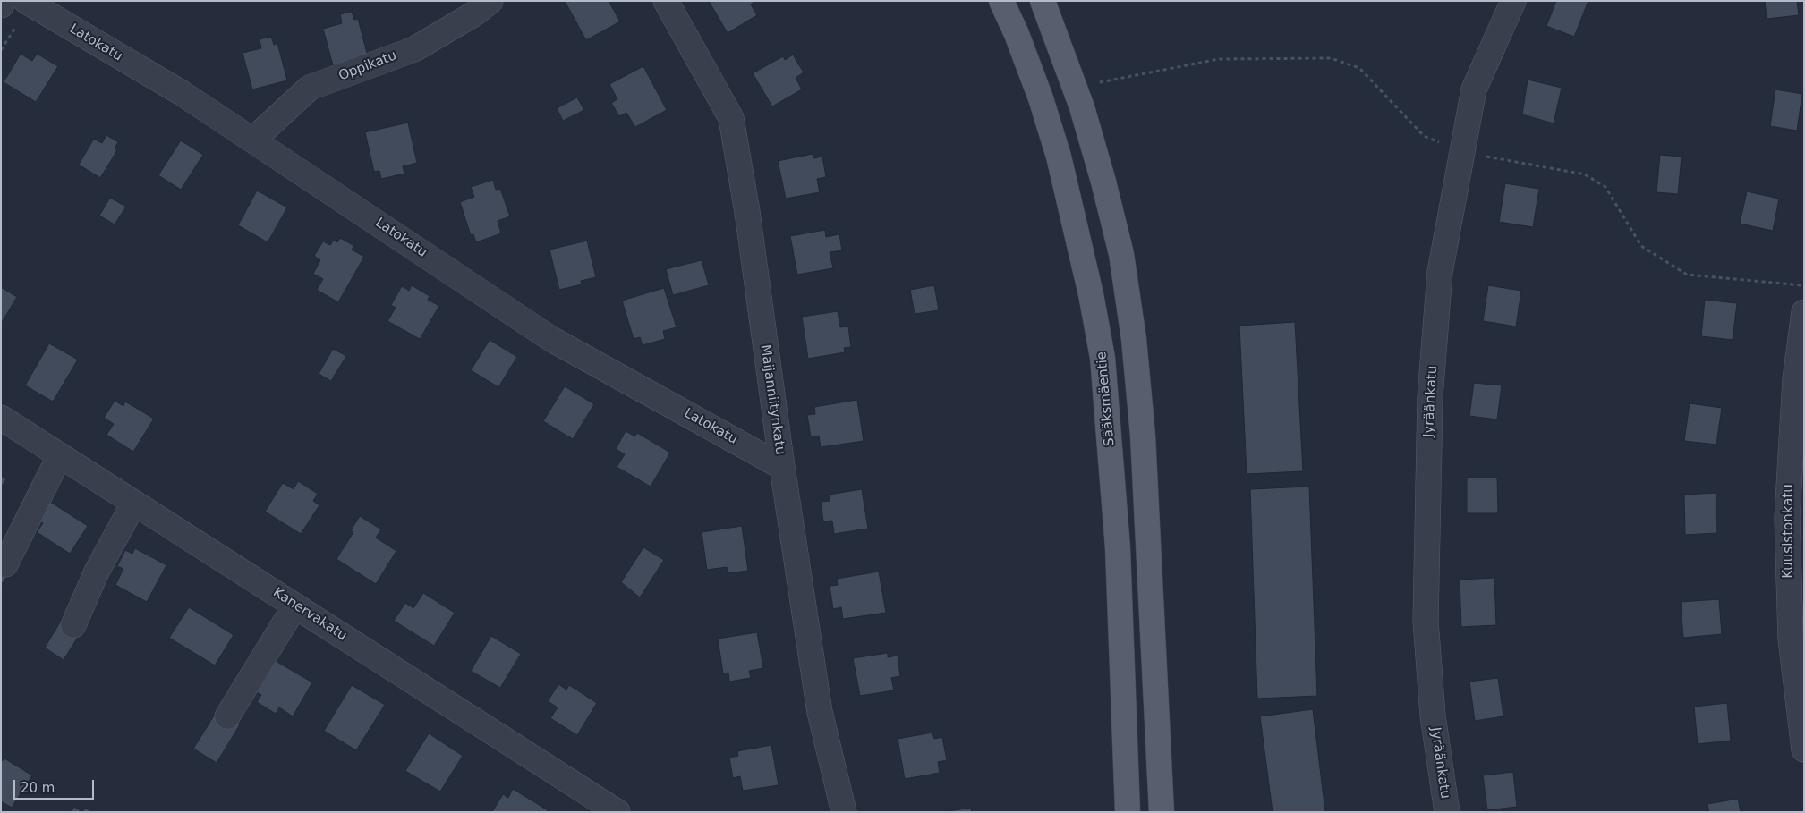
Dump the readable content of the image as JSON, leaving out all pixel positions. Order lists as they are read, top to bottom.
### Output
{
  "streets": {
    "main road": ["Sääksmäentie"],
    "street": [
      "Latokatu",
      "Oppikatu",
      "Maijanniitynkatu",
      "Jyräänkatu",
      "Kuusistonkatu",
      "Kanervakatu"
    ]
  },
  "crossings": [
    ["Latokatu", "Oppikatu"],
    ["Latokatu", "Maijanniitynkatu"]
  ],
  "scale_bar": "20 m"
}
